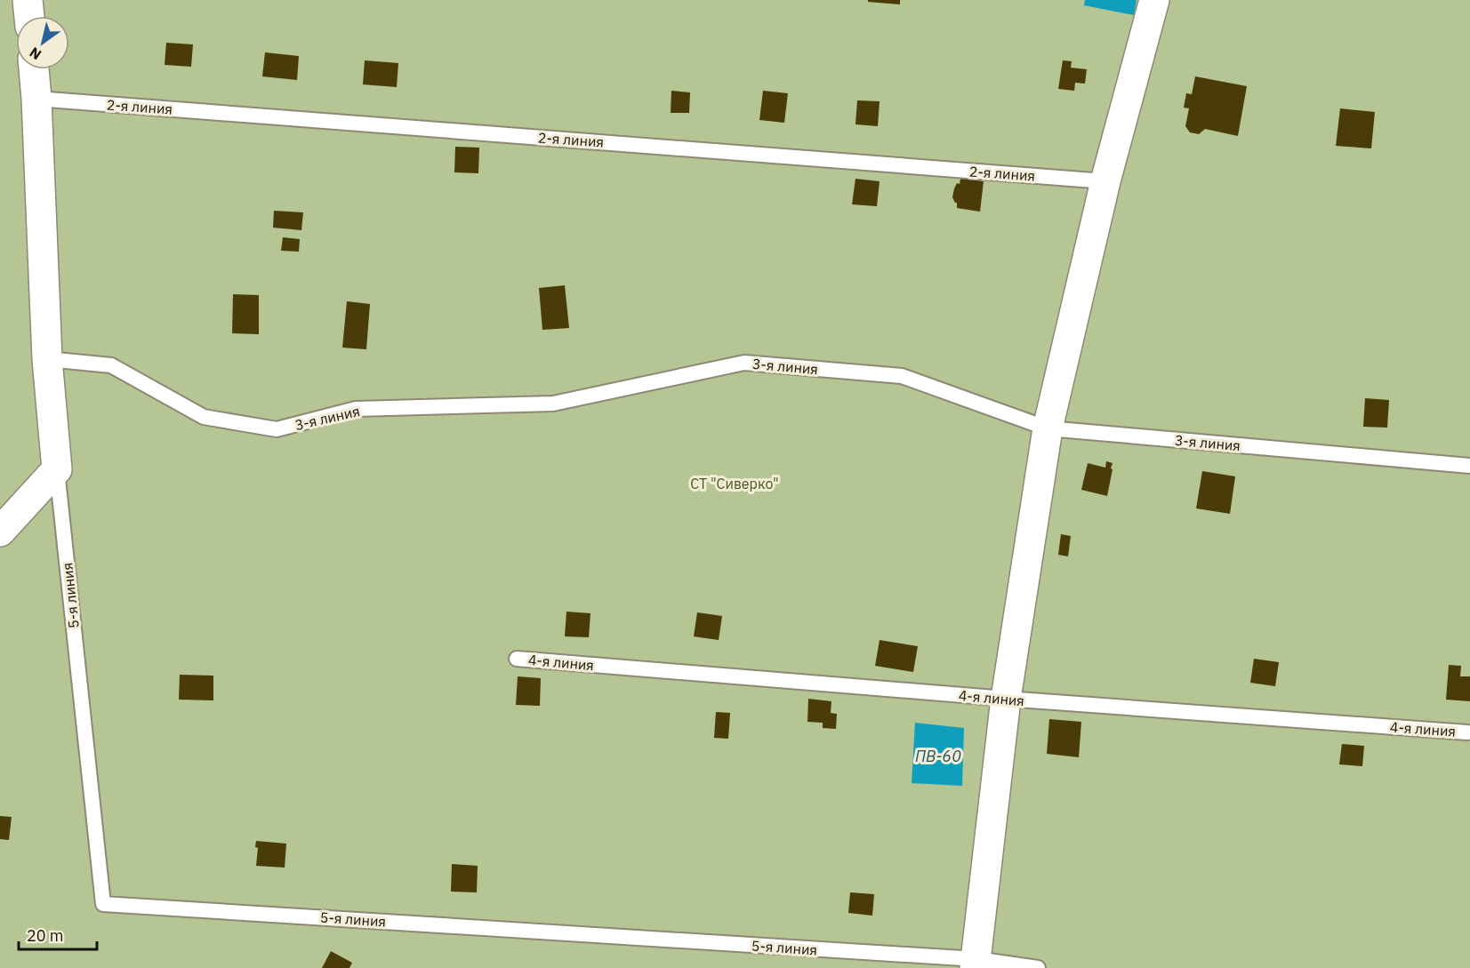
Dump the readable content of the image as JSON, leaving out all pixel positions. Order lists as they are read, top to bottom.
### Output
{
  "streets": {
    "lane": [
      "2-я линия",
      "3-я линия",
      "5-я линия",
      "4-я линия"
    ]
  },
  "water": ["ПВ-60"],
  "parks": ["СТ \"Сиверко\""],
  "scale_bar": "20 m",
  "north": "bottom left"
}
